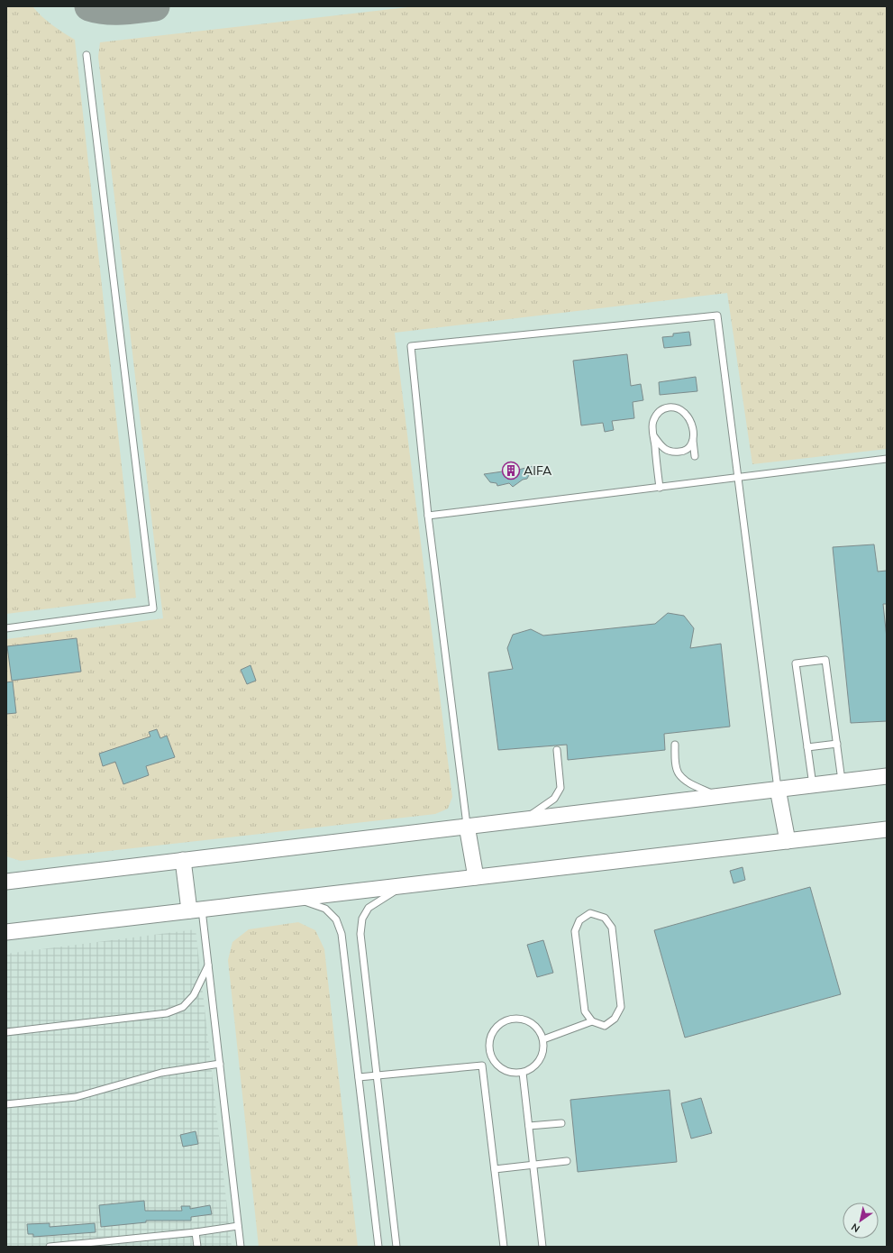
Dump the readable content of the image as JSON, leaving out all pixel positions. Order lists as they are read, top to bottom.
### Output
{
  "places": {
    "building": ["AIFA"]
  },
  "north": "bottom left"
}
